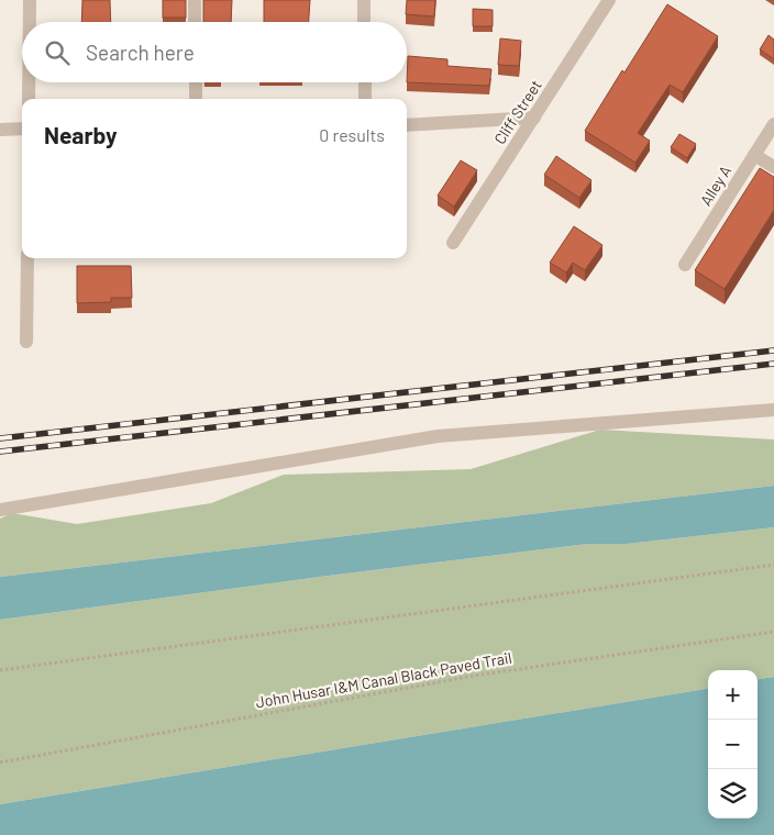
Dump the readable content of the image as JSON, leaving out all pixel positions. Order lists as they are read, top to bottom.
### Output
{
  "streets": {
    "street": ["Cliff Street", "Alley A"],
    "path": ["John Husar I&M Canal Black Paved Trail"]
  },
  "page": {
    "search": "Search here",
    "heading": ["Nearby", "0 results"],
    "map_buttons": ["+", "−"]
  }
}
